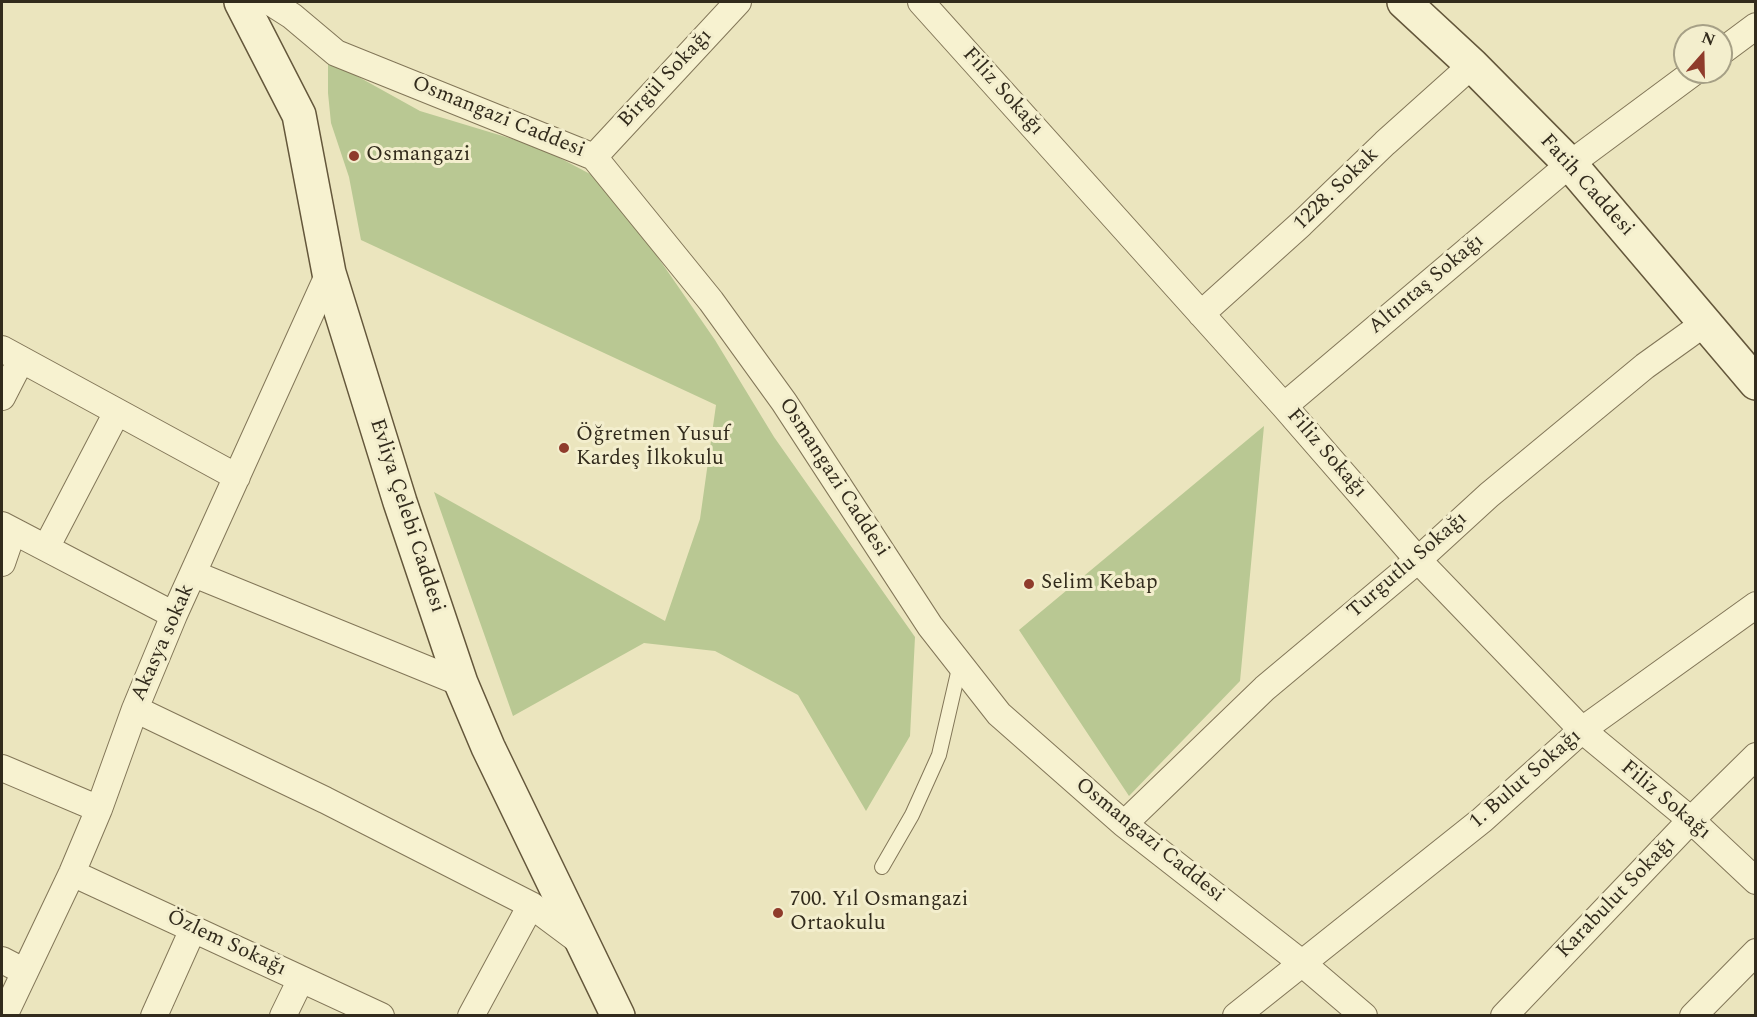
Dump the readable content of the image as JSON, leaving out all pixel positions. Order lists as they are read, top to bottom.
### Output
{
  "streets": {
    "street": [
      "Birgül Sokağı",
      "Filiz Sokağı",
      "Osmangazi Caddesi",
      "Fatih Caddesi",
      "1228. Sokak",
      "Altıntaş Sokağı",
      "Evliya Çelebi Caddesi",
      "Turgutlu Sokağı",
      "Akasya sokak",
      "1. Bulut Sokağı",
      "Karabulut Sokağı",
      "Özlem Sokağı"
    ]
  },
  "crossings": [
    ["Birgül Sokağı", "Osmangazi Caddesi"],
    ["Filiz Sokağı", "1228. Sokak"],
    ["Filiz Sokağı", "Altıntaş Sokağı"],
    ["Filiz Sokağı", "Turgutlu Sokağı"],
    ["Filiz Sokağı", "1. Bulut Sokağı"],
    ["Filiz Sokağı", "Karabulut Sokağı"],
    ["Osmangazi Caddesi", "Turgutlu Sokağı"],
    ["Osmangazi Caddesi", "1. Bulut Sokağı"],
    ["Fatih Caddesi", "1228. Sokak"],
    ["Fatih Caddesi", "Altıntaş Sokağı"],
    ["Fatih Caddesi", "Turgutlu Sokağı"],
    ["Evliya Çelebi Caddesi", "Akasya sokak"],
    ["Akasya sokak", "Özlem Sokağı"]
  ],
  "places": [
    "Osmangazi",
    "Öğretmen Yusuf Kardeş İlkokulu",
    "Selim Kebap",
    "700. Yıl Osmangazi Ortaokulu"
  ],
  "north": "top"
}
